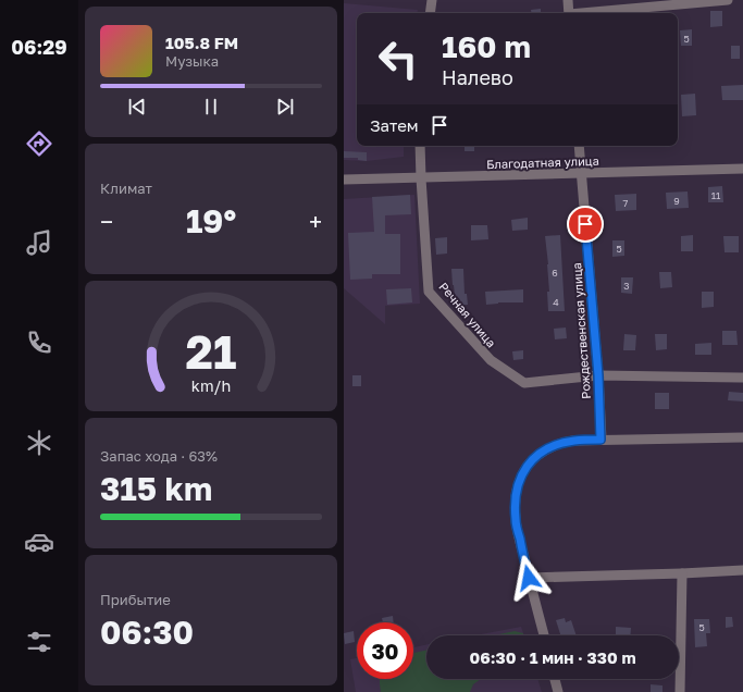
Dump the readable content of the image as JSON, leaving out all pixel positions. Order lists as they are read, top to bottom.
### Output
{
  "streets": {
    "street": ["Благодатная улица", "Речная улица", "Рождественская улица"]
  },
  "crossings": [
    ["Благодатная улица", "Речная улица"],
    ["Благодатная улица", "Рождественская улица"],
    ["Речная улица", "Рождественская улица"]
  ],
  "house_numbers": [
    "5",
    "11",
    "9",
    "7",
    "5",
    "6",
    "3",
    "4",
    "5"
  ],
  "page": {
    "tabs": "06:29",
    "turn": ["160 m", "Налево"],
    "song": ["105.8 FM", "Музыка"],
    "then": "Затем",
    "tile": [
      "Климат",
      ["Запас хода · 63%", "315 km"],
      ["Прибытие", "06:30"]
    ],
    "heat": ["−", "19°", "+"],
    "limit": "30",
    "trip": "06:30 · 1 мин · 330 m",
    "gauge": ["21", "km/h"]
  }
}
